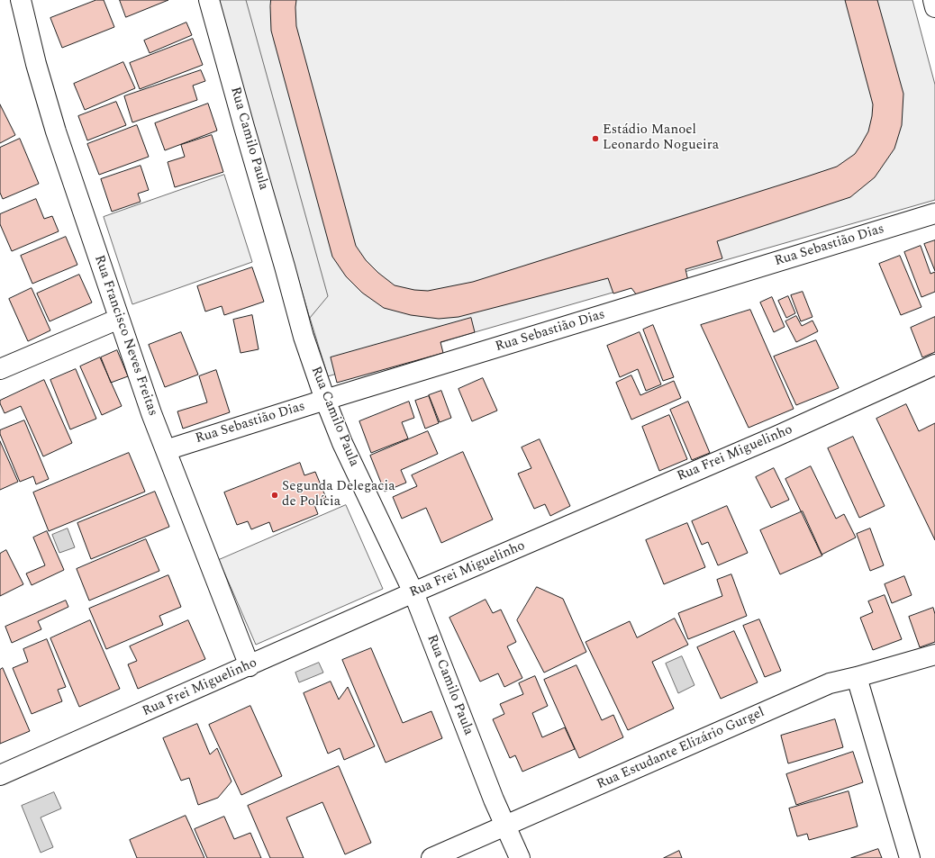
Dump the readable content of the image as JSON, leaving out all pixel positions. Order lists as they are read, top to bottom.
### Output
{
  "streets": {
    "street": [
      "Rua Camilo Paula",
      "Rua Sebastião Dias",
      "Rua Francisco Neves Freitas",
      "Rua Frei Miguelinho",
      "Rua Estudante Elizário Gurgel"
    ]
  },
  "crossings": [
    ["Rua Camilo Paula", "Rua Sebastião Dias"],
    ["Rua Camilo Paula", "Rua Frei Miguelinho"],
    ["Rua Camilo Paula", "Rua Estudante Elizário Gurgel"],
    ["Rua Sebastião Dias", "Rua Francisco Neves Freitas"],
    ["Rua Francisco Neves Freitas", "Rua Frei Miguelinho"]
  ],
  "places": ["Estádio Manoel Leonardo Nogueira", "Segunda Delegacia de Polícia"]
}
